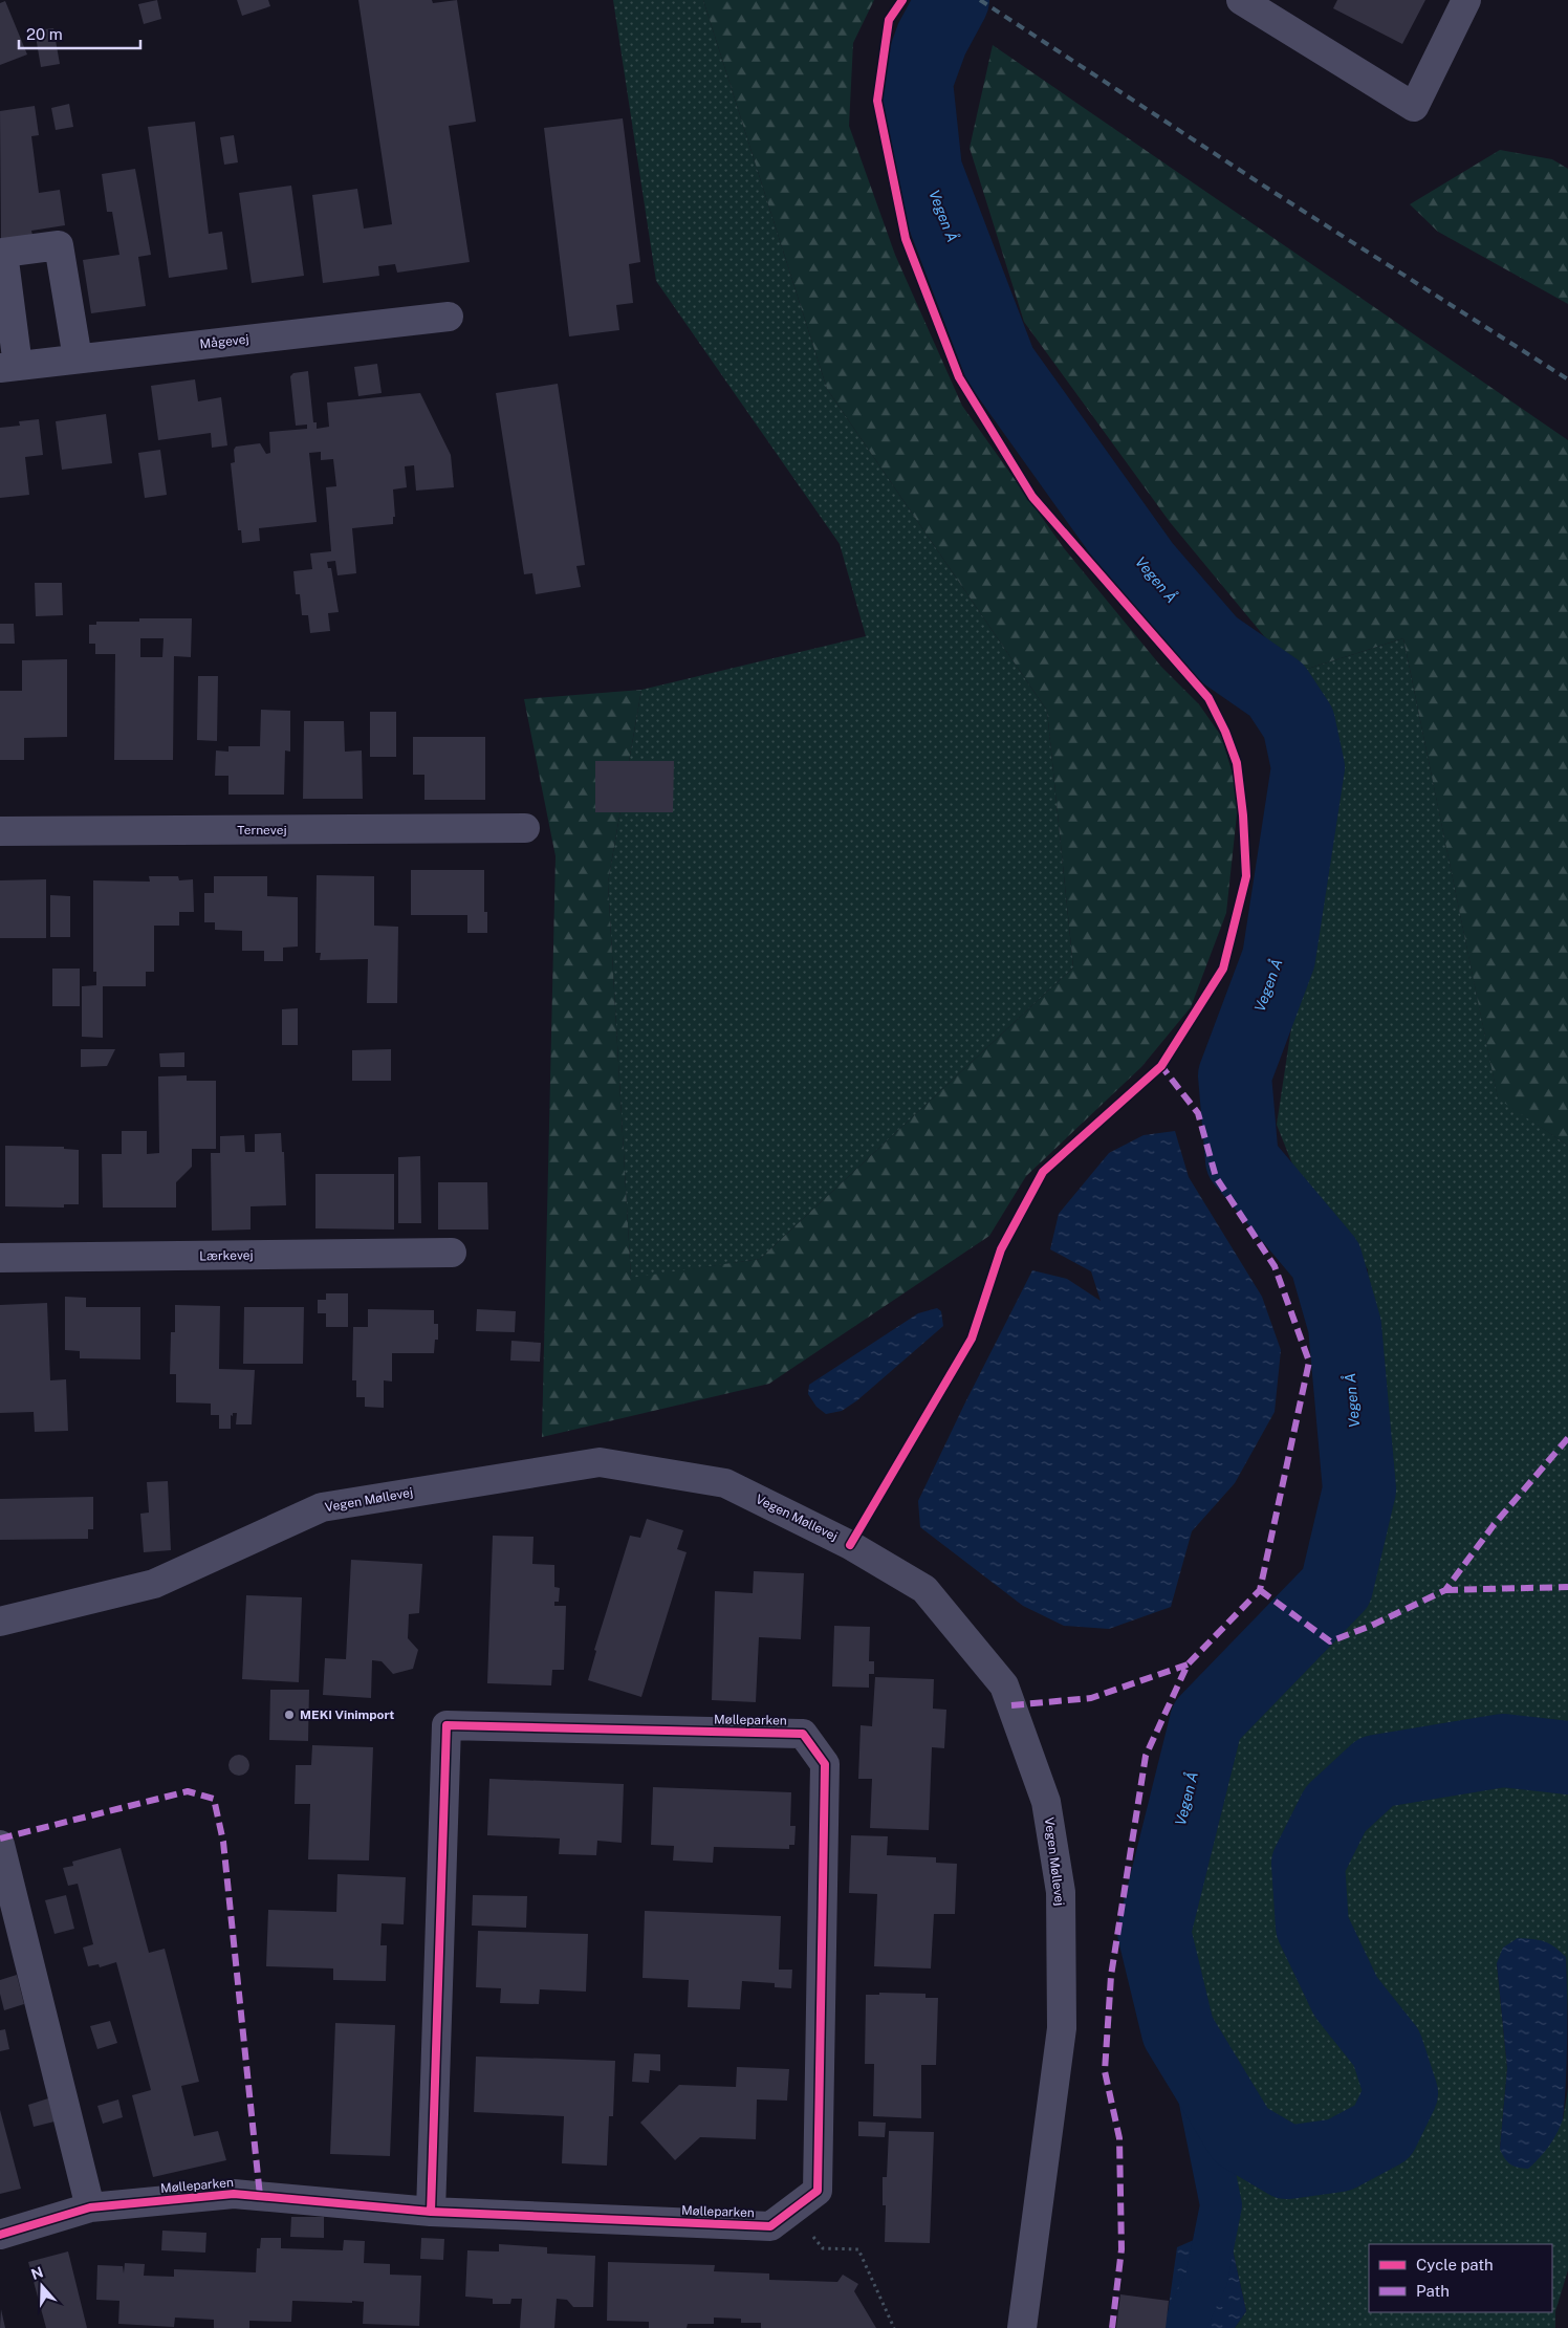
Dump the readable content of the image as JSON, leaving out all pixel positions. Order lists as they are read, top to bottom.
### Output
{
  "streets": {
    "street": [
      "Mågevej",
      "Ternevej",
      "Lærkevej",
      "Vegen Møllevej",
      "Mølleparken"
    ]
  },
  "water": ["Vegen Å"],
  "places": ["MEKI Vinimport"],
  "legend": ["Cycle path", "Path"],
  "scale_bar": "20 m",
  "north": "top"
}
